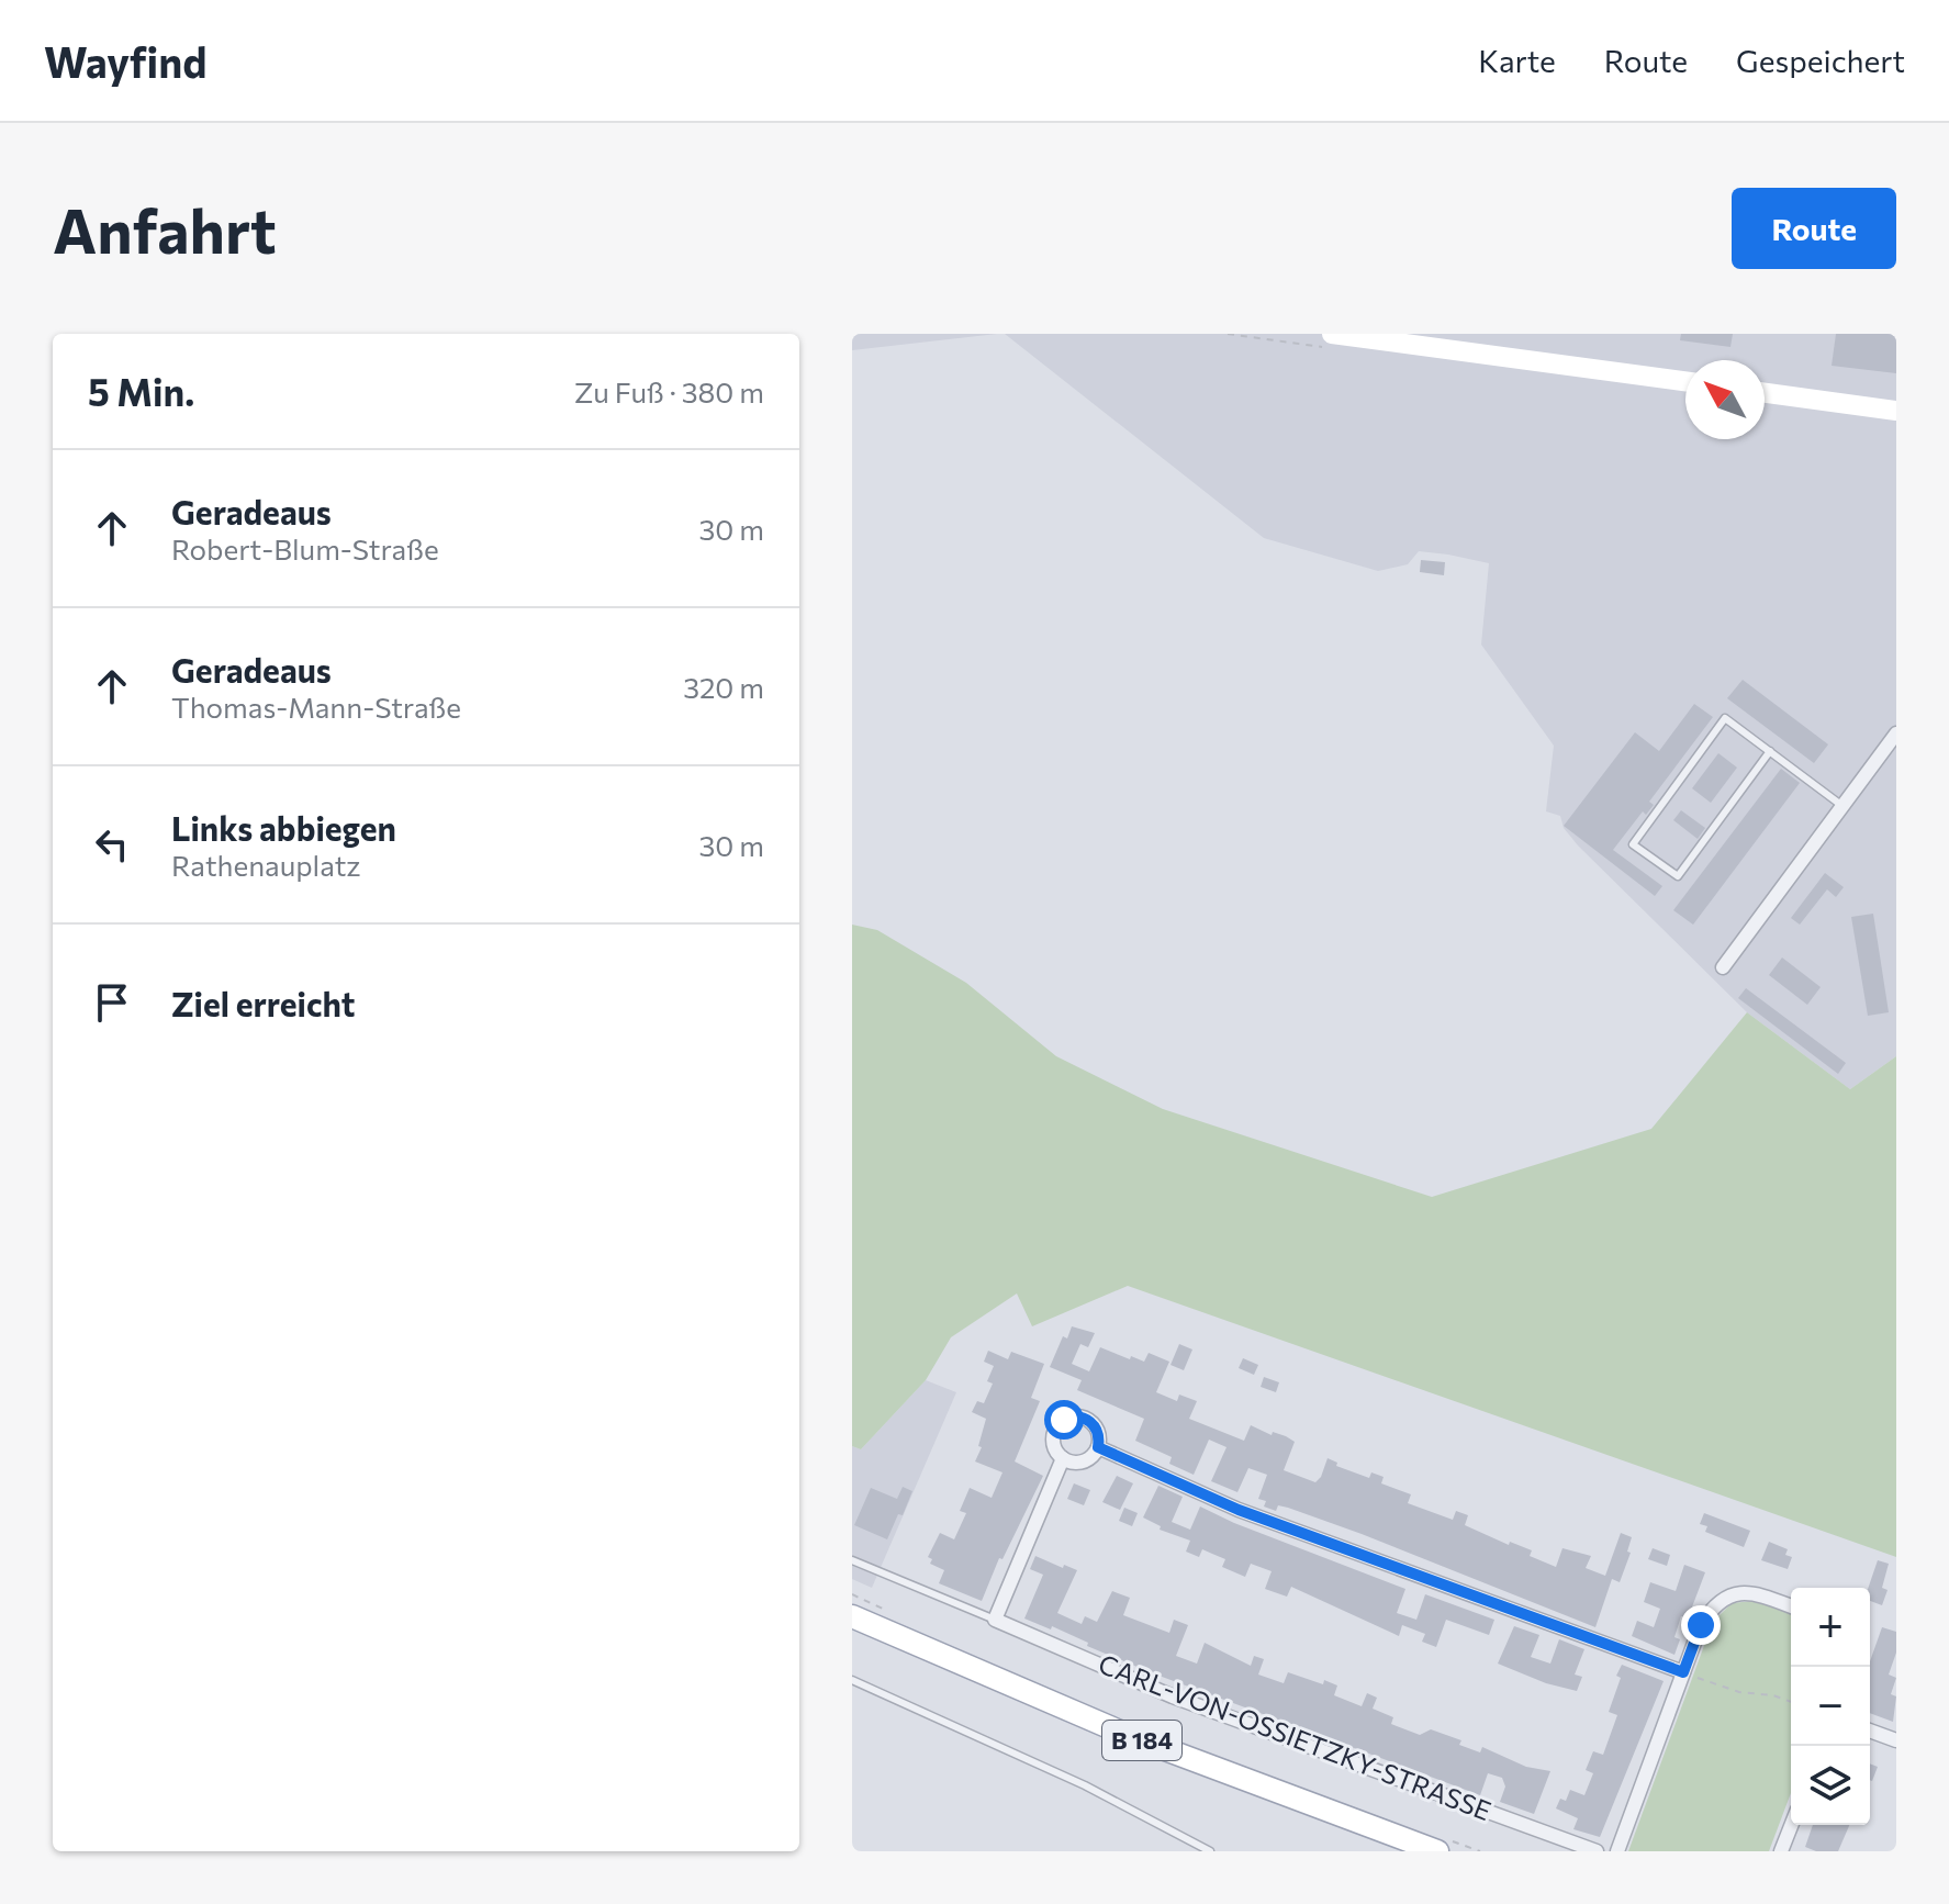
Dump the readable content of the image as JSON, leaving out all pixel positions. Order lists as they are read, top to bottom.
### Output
{
  "streets": {
    "main road": ["B 184"],
    "street": ["CARL-VON-OSSIETZKY-STRASSE"]
  },
  "north": "top left",
  "page": {
    "header": "Wayfind",
    "nav": ["Karte", "Route", "Gespeichert"],
    "buttons": "Route",
    "title": "Anfahrt",
    "heading": ["5 Min.", "Zu Fuß · 380 m"],
    "list": [
      ["Geradeaus", "Robert-Blum-Straße", "30 m"],
      ["Geradeaus", "Thomas-Mann-Straße", "320 m"],
      ["Links abbiegen", "Rathenauplatz", "30 m"],
      "Ziel erreicht"
    ],
    "map_buttons": ["+", "−"]
  }
}
